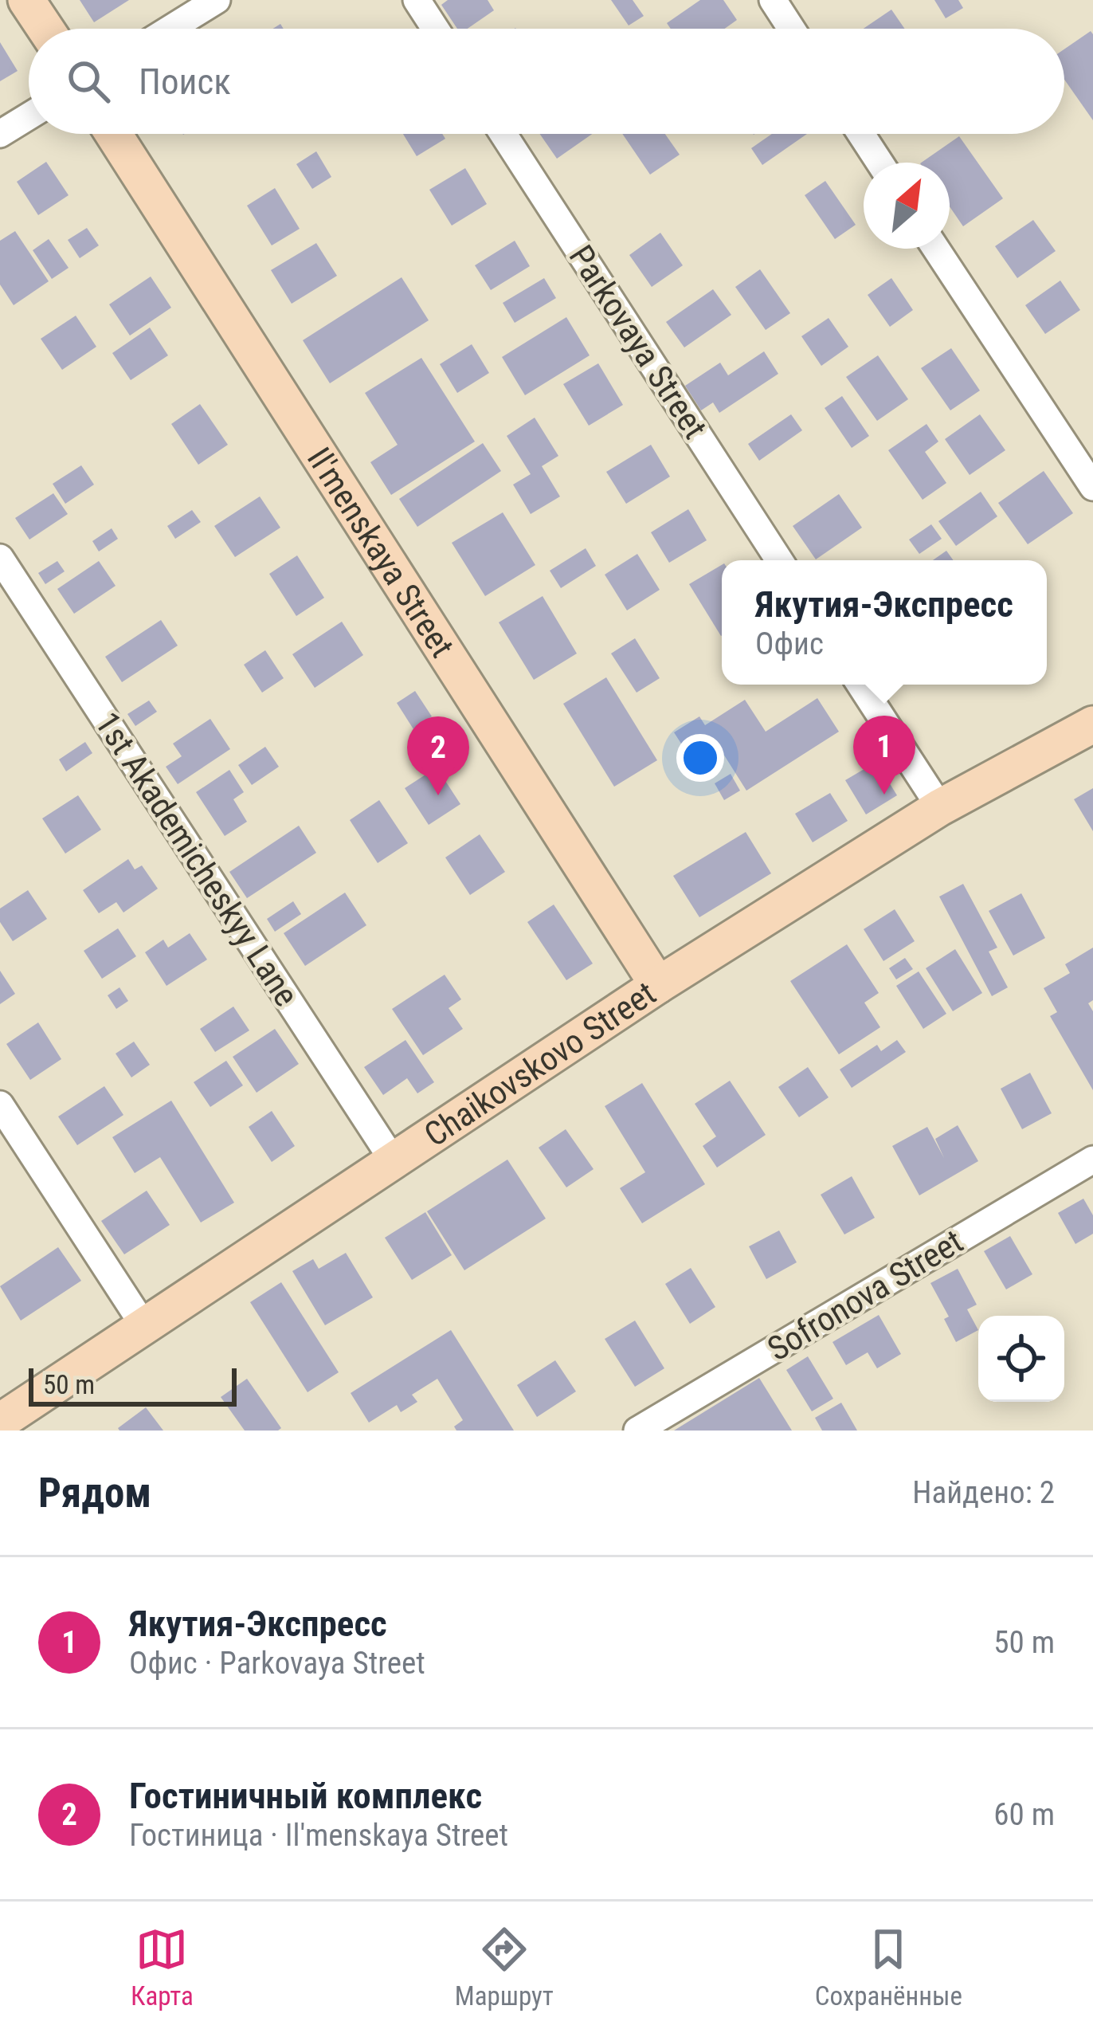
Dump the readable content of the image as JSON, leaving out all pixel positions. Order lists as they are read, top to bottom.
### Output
{
  "streets": {
    "main road": ["Il'menskaya Street", "Chaikovskovo Street"],
    "street": ["Parkovaya Street", "1st Akademicheskyy Lane", "Sofronova Street"]
  },
  "crossings": [
    ["Il'menskaya Street", "Chaikovskovo Street"],
    ["1st Akademicheskyy Lane", "Chaikovskovo Street"]
  ],
  "scale_bar": "50 m",
  "north": "top right",
  "page": {
    "search": "Поиск",
    "popup": ["Якутия-Экспресс", "Офис"],
    "pins": ["1", "2"],
    "scale": "50 m",
    "heading": ["Рядом", "Найдено: 2"],
    "list": [
      {
        "mark": "1",
        "name": "Якутия-Экспресс",
        "note": "Офис · Parkovaya Street",
        "value": "50 m"
      },
      {
        "mark": "2",
        "name": "Гостиничный комплекс",
        "note": "Гостиница · Il'menskaya Street",
        "value": "60 m"
      }
    ],
    "nav": ["Карта", "Маршрут", "Сохранённые"]
  }
}
